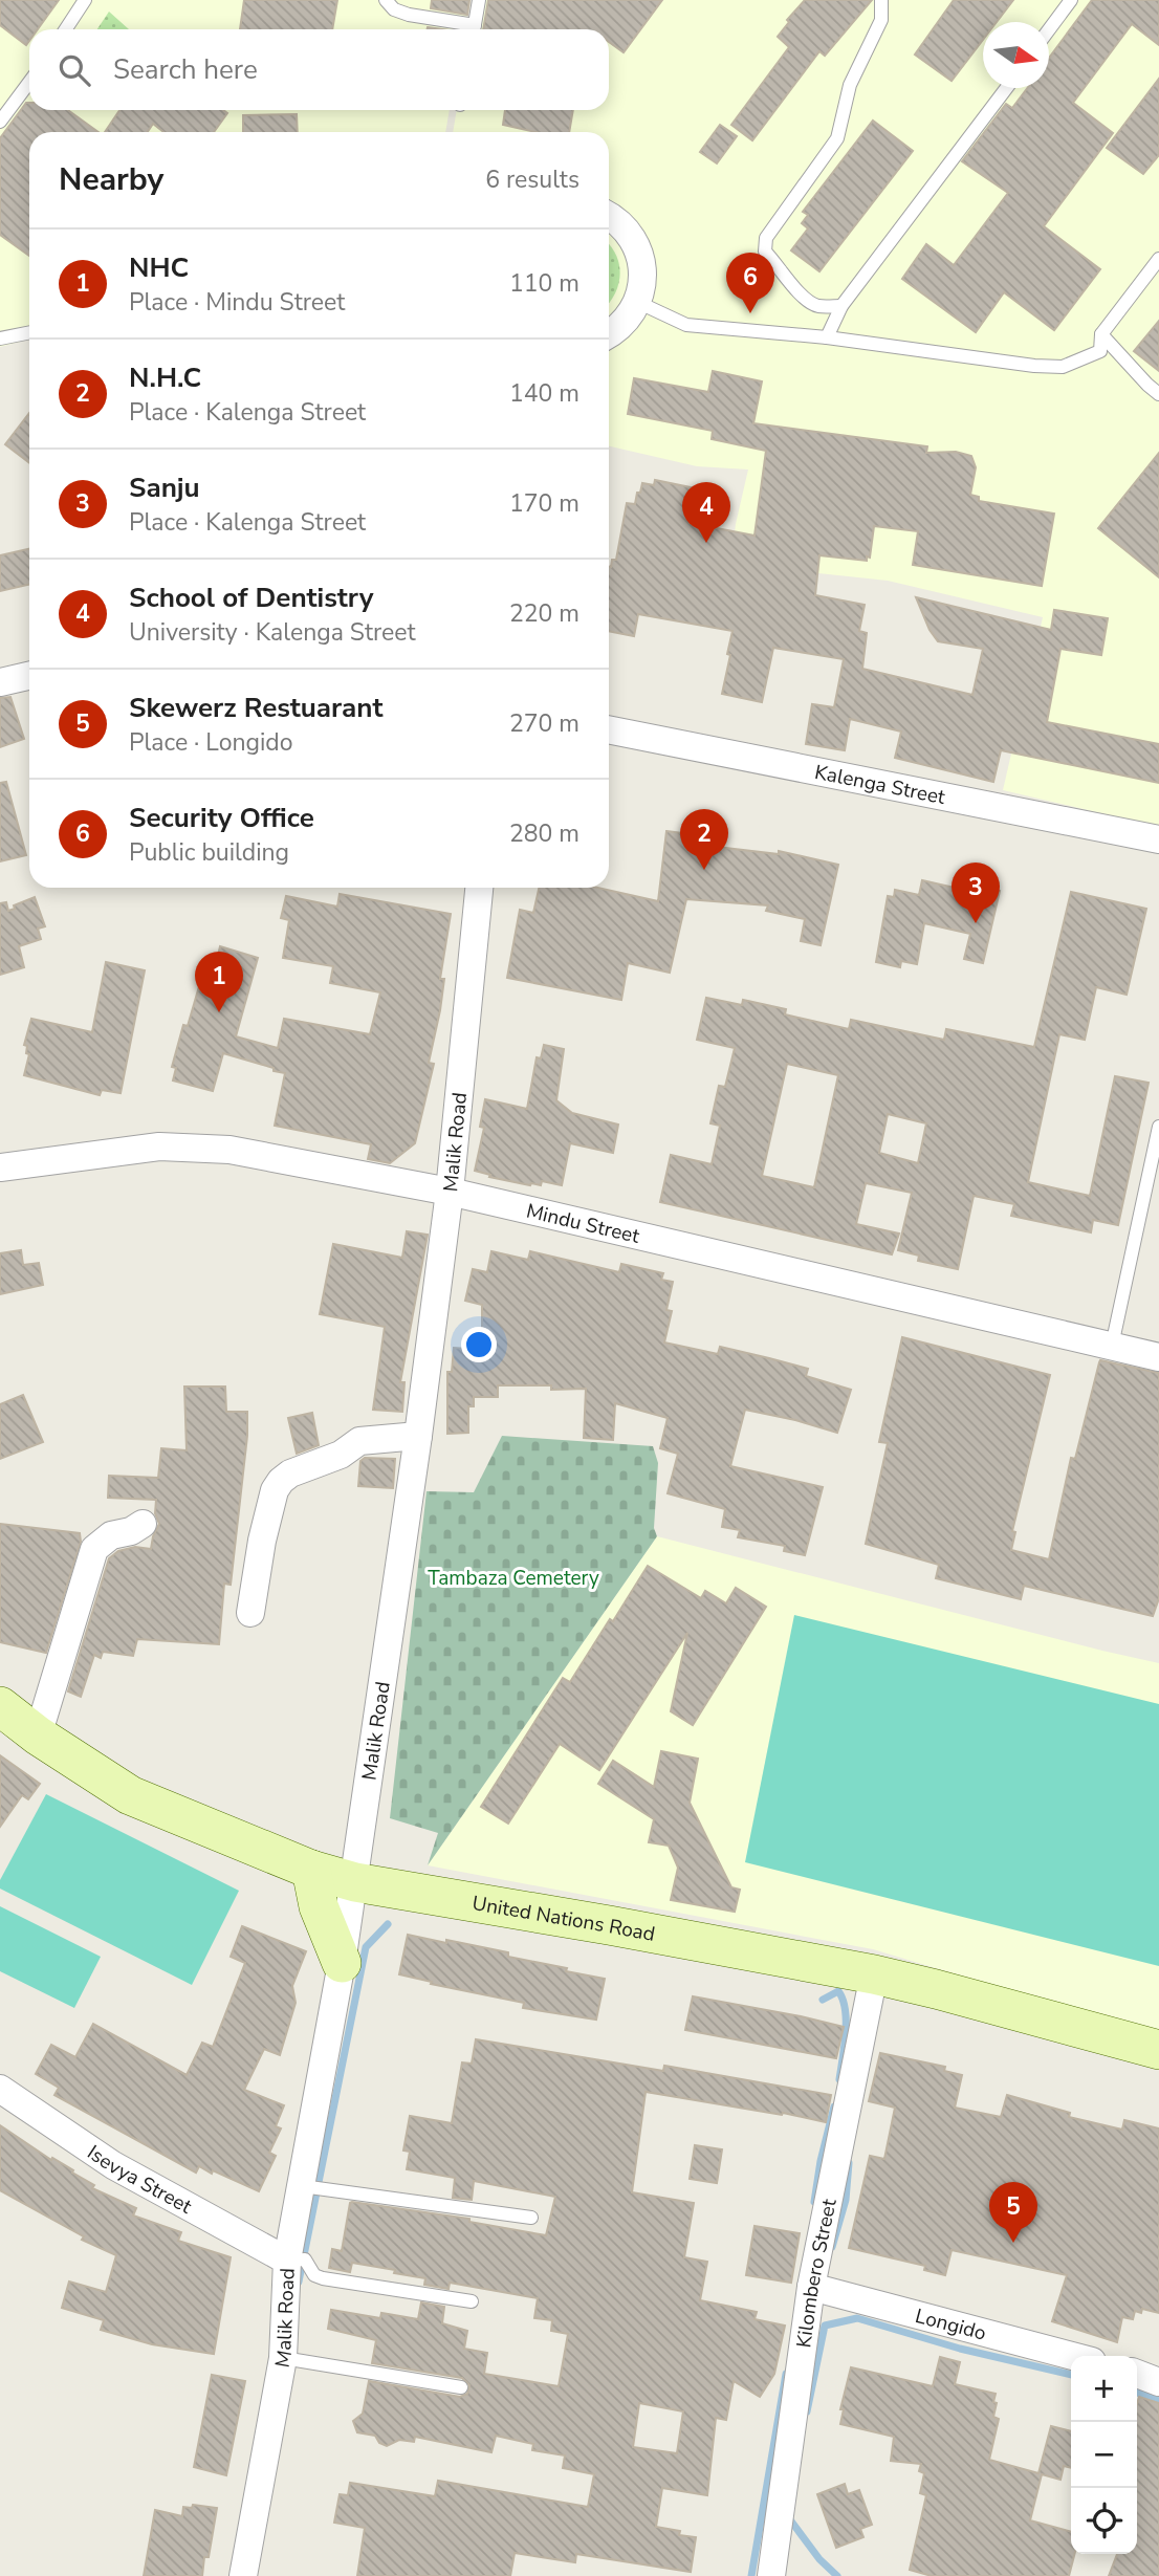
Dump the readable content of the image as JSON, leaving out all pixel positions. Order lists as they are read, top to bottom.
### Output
{
  "streets": {
    "street": [
      "Kalenga Street",
      "Malik Road",
      "Mindu Street",
      "United Nations Road",
      "Isevya Street",
      "Kilombero Street",
      "Longido"
    ]
  },
  "crossings": [
    ["Malik Road", "Mindu Street"],
    ["Malik Road", "United Nations Road"],
    ["Malik Road", "Isevya Street"],
    ["United Nations Road", "Kilombero Street"],
    ["Kilombero Street", "Longido"]
  ],
  "parks": ["Tambaza Cemetery"],
  "north": "right",
  "page": {
    "search": "Search here",
    "heading": ["Nearby", "6 results"],
    "list": [
      {
        "mark": "1",
        "name": "NHC",
        "note": "Place · Mindu Street",
        "value": "110 m"
      },
      {
        "mark": "2",
        "name": "N.H.C",
        "note": "Place · Kalenga Street",
        "value": "140 m"
      },
      {
        "mark": "3",
        "name": "Sanju",
        "note": "Place · Kalenga Street",
        "value": "170 m"
      },
      {
        "mark": "4",
        "name": "School of Dentistry",
        "note": "University · Kalenga Street",
        "value": "220 m"
      },
      {
        "mark": "5",
        "name": "Skewerz Restuarant",
        "note": "Place · Longido",
        "value": "270 m"
      },
      {
        "mark": "6",
        "name": "Security Office",
        "note": "Public building",
        "value": "280 m"
      }
    ],
    "pins": [
      "6",
      "4",
      "2",
      "3",
      "1",
      "5"
    ],
    "map_buttons": ["+", "−"]
  }
}
